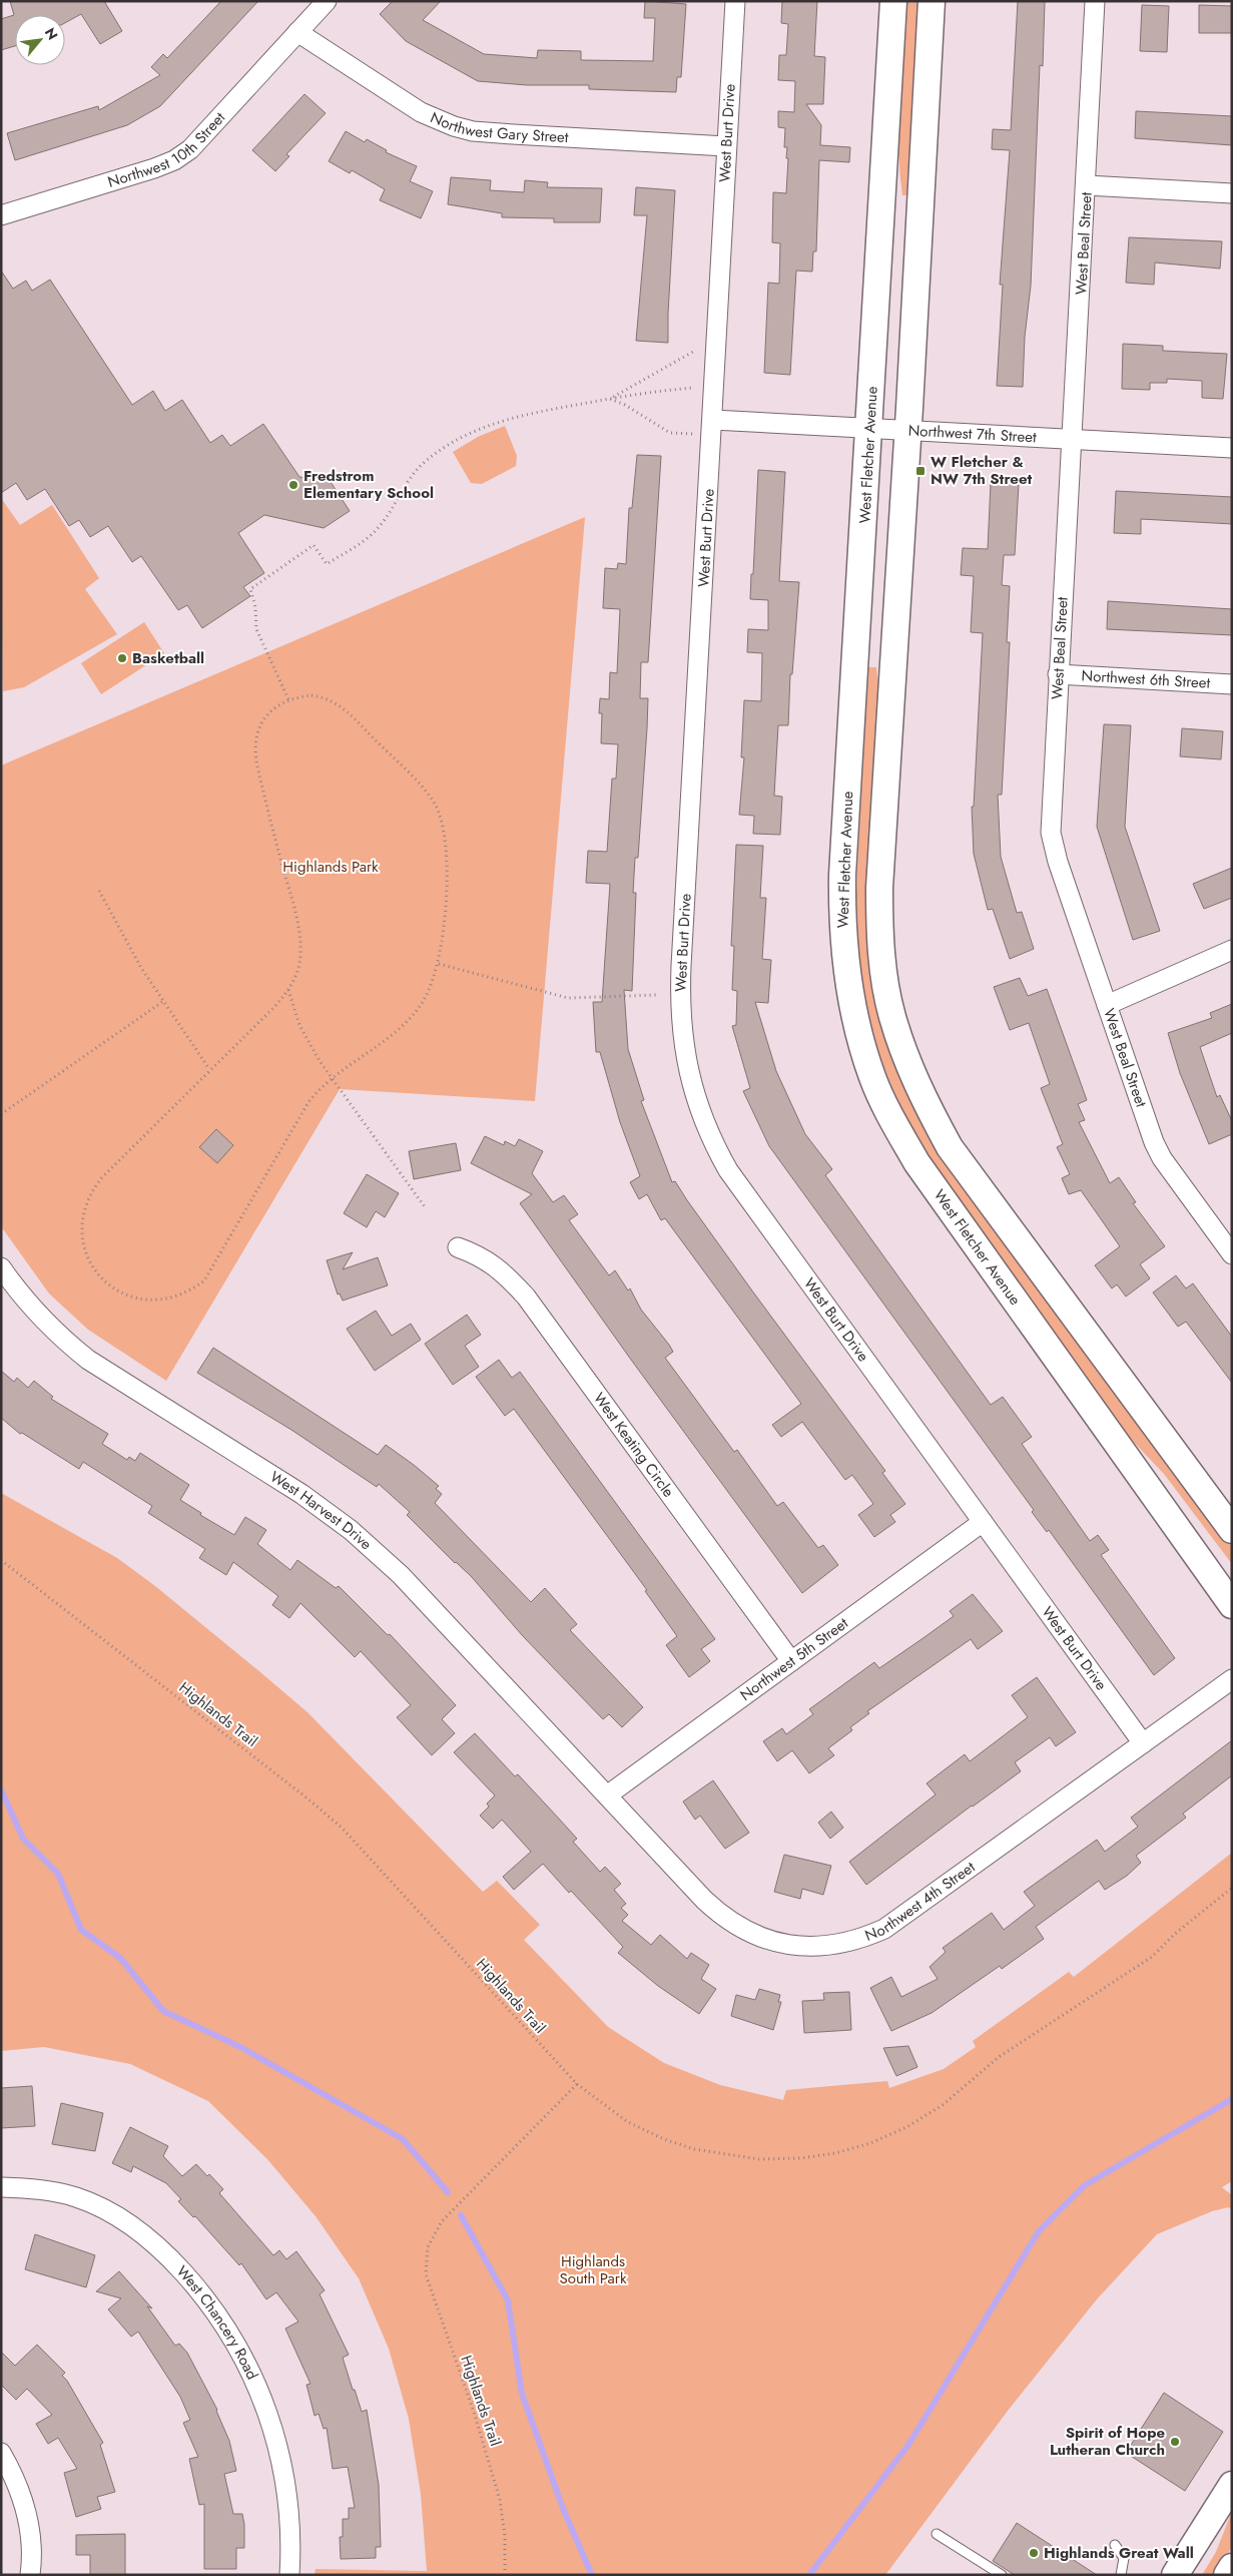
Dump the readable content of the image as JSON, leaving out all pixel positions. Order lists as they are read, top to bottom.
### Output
{
  "streets": {
    "main road": ["West Fletcher Avenue"],
    "street": [
      "Northwest Gary Street",
      "West Burt Drive",
      "Northwest 10th Street",
      "West Beal Street",
      "Northwest 7th Street",
      "Northwest 6th Street",
      "West Keating Circle",
      "West Harvest Drive",
      "Northwest 5th Street",
      "Northwest 4th Street",
      "West Chancery Road"
    ],
    "path": ["Highlands Trail"]
  },
  "crossings": [
    ["Northwest Gary Street", "West Burt Drive"],
    ["Northwest Gary Street", "Northwest 10th Street"],
    ["West Burt Drive", "Northwest 7th Street"],
    ["West Burt Drive", "Northwest 5th Street"],
    ["West Burt Drive", "Northwest 4th Street"],
    ["West Beal Street", "Northwest 7th Street"],
    ["West Beal Street", "Northwest 6th Street"],
    ["Northwest 7th Street", "West Fletcher Avenue"],
    ["West Keating Circle", "Northwest 5th Street"],
    ["West Harvest Drive", "Northwest 5th Street"],
    ["West Harvest Drive", "Northwest 4th Street"],
    ["Northwest 5th Street", "Northwest 4th Street"]
  ],
  "parks": ["Highlands Park", "Highlands South Park"],
  "places": {
    "transit": ["W Fletcher & NW 7th Street"],
    "other": [
      "Fredstrom Elementary School",
      "Basketball",
      "Spirit of Hope Lutheran Church",
      "Highlands Great Wall"
    ]
  },
  "north": "top right"
}
